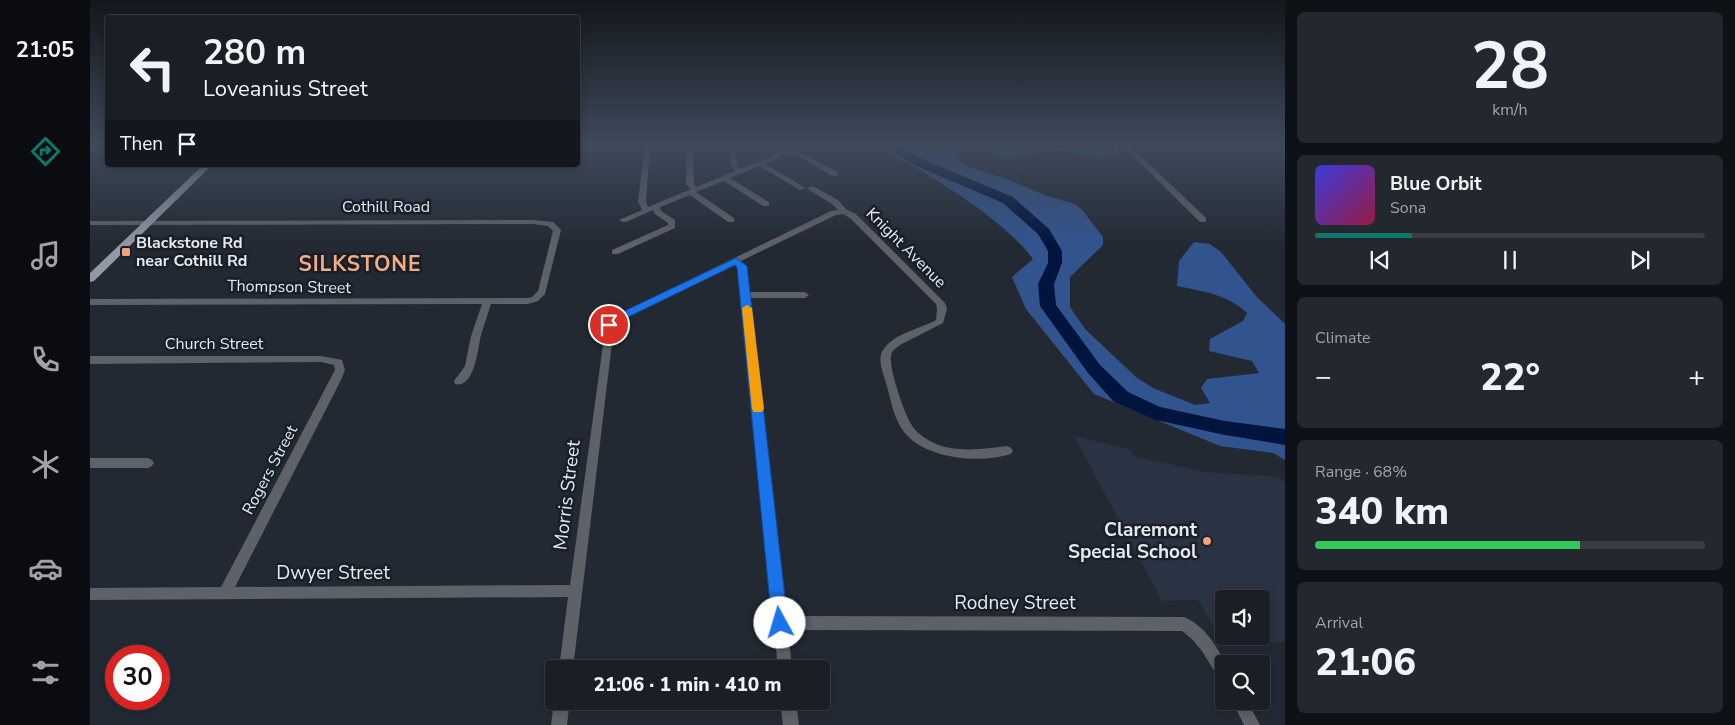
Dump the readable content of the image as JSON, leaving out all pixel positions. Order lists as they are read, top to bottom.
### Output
{
  "streets": {
    "street": [
      "Cothill Road",
      "Knight Avenue",
      "Thompson Street",
      "Church Street",
      "Rogers Street",
      "Morris Street",
      "Dwyer Street",
      "Rodney Street"
    ]
  },
  "crossings": [
    ["Cothill Road", "Thompson Street"],
    ["Church Street", "Rogers Street"],
    ["Rogers Street", "Dwyer Street"],
    ["Morris Street", "Dwyer Street"]
  ],
  "districts": ["SILKSTONE"],
  "places": {
    "transit": ["Blackstone Rd near Cothill Rd"],
    "other": ["Claremont Special School"]
  },
  "page": {
    "tabs": "21:05",
    "tile": [
      ["28", "km/h"],
      "Climate",
      ["Range · 68%", "340 km"],
      ["Arrival", "21:06"]
    ],
    "turn": ["280 m", "Loveanius Street"],
    "then": "Then",
    "song": ["Blue Orbit", "Sona"],
    "heat": ["−", "22°", "+"],
    "limit": "30",
    "trip": "21:06 · 1 min · 410 m"
  }
}
